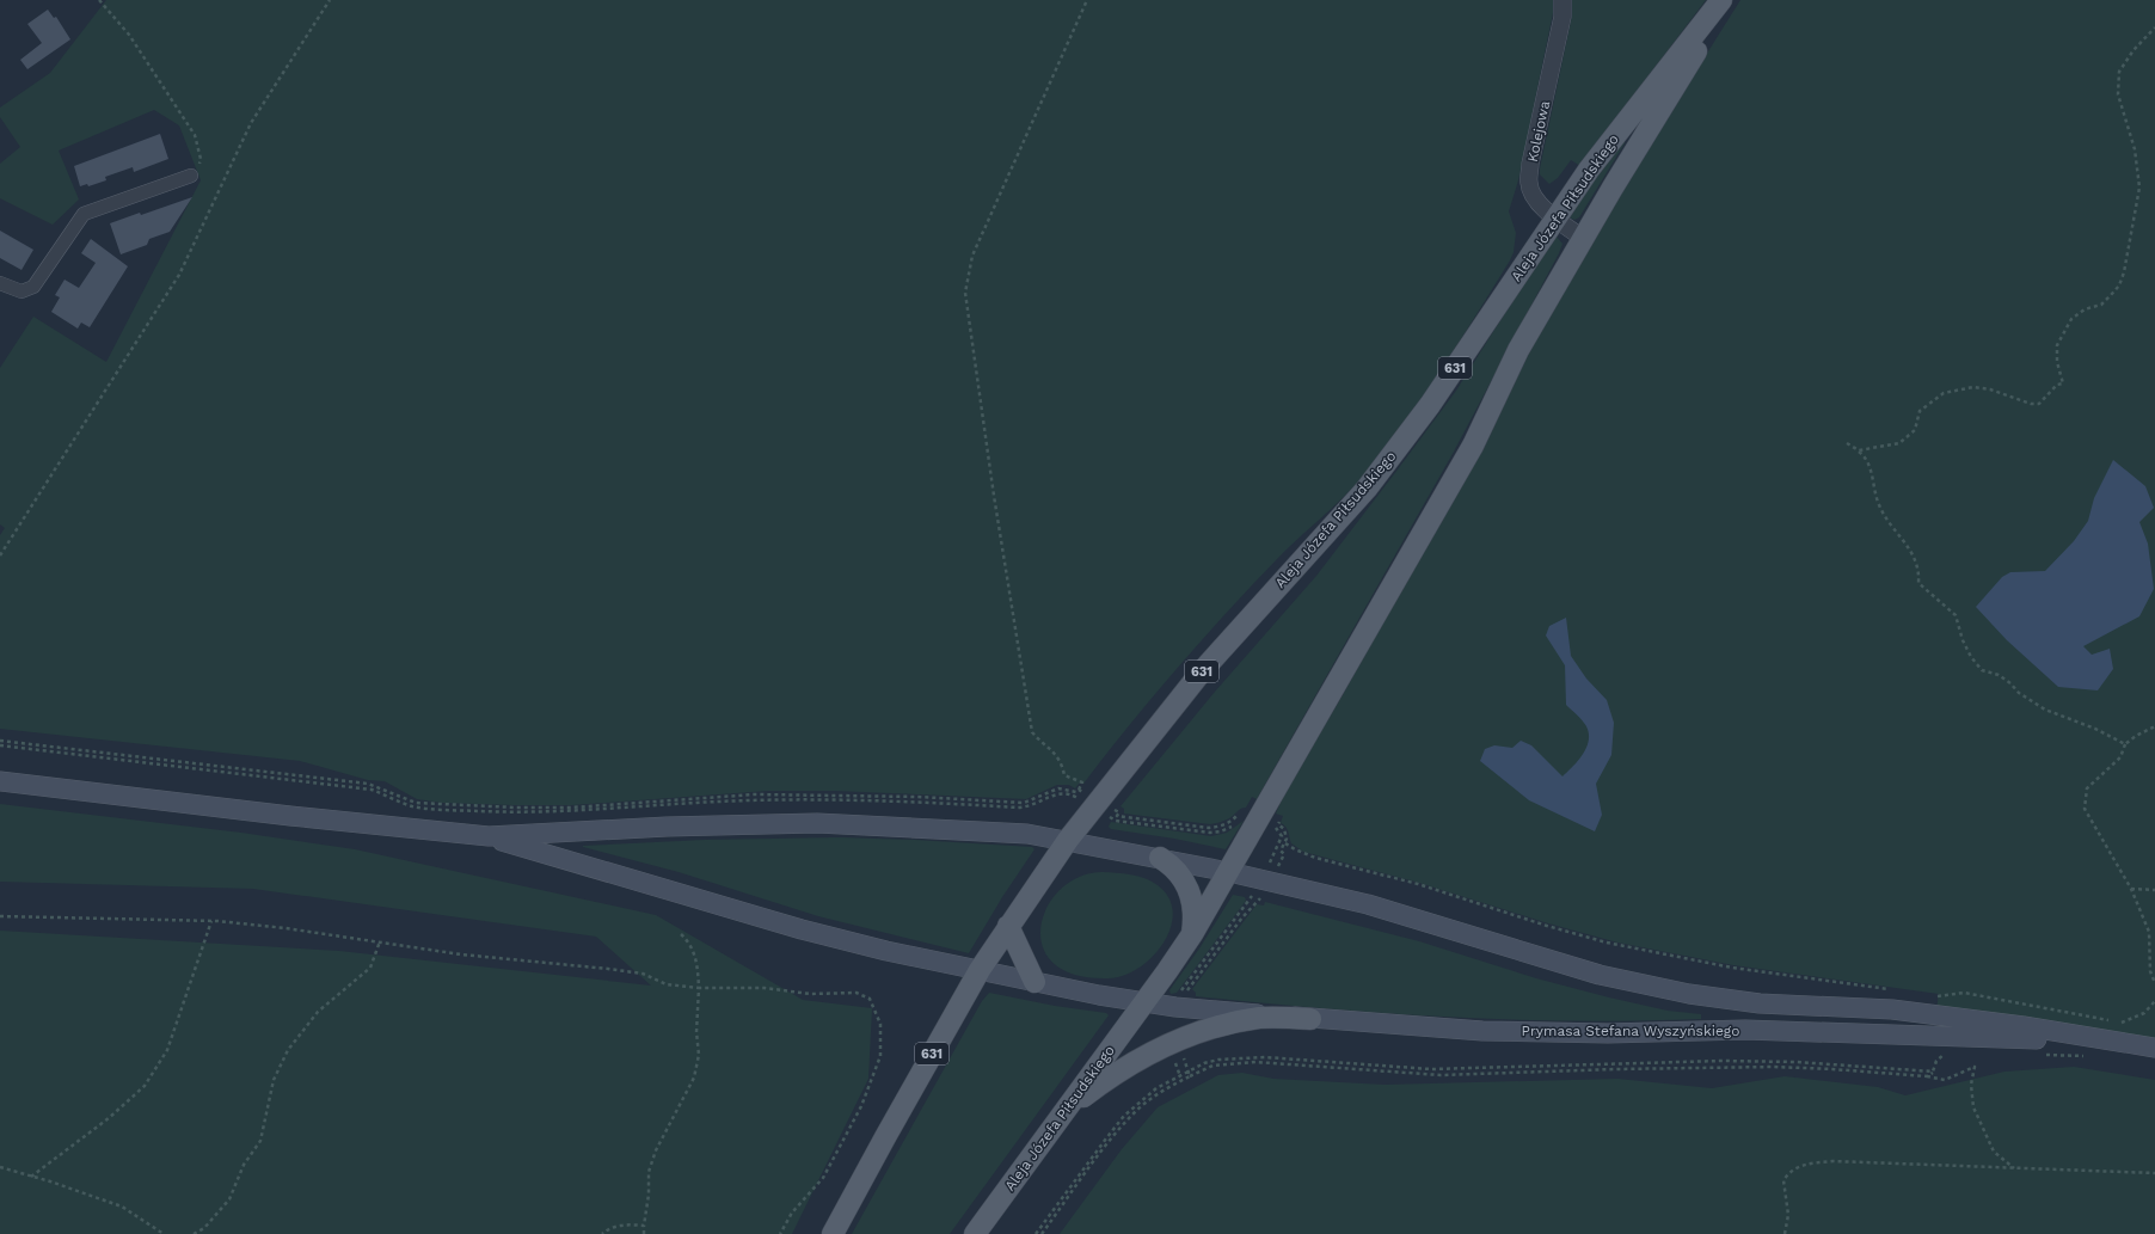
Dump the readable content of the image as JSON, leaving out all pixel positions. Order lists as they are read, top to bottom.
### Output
{
  "streets": {
    "main road": ["Aleja Józefa Piłsudskiego", "631", "Prymasa Stefana Wyszyńskiego"],
    "street": ["Kolejowa"]
  },
  "crossings": [
    ["Kolejowa", "Aleja Józefa Piłsudskiego"],
    ["Aleja Józefa Piłsudskiego", "631"],
    ["Aleja Józefa Piłsudskiego", "Prymasa Stefana Wyszyńskiego"],
    ["631", "Prymasa Stefana Wyszyńskiego"]
  ]
}
